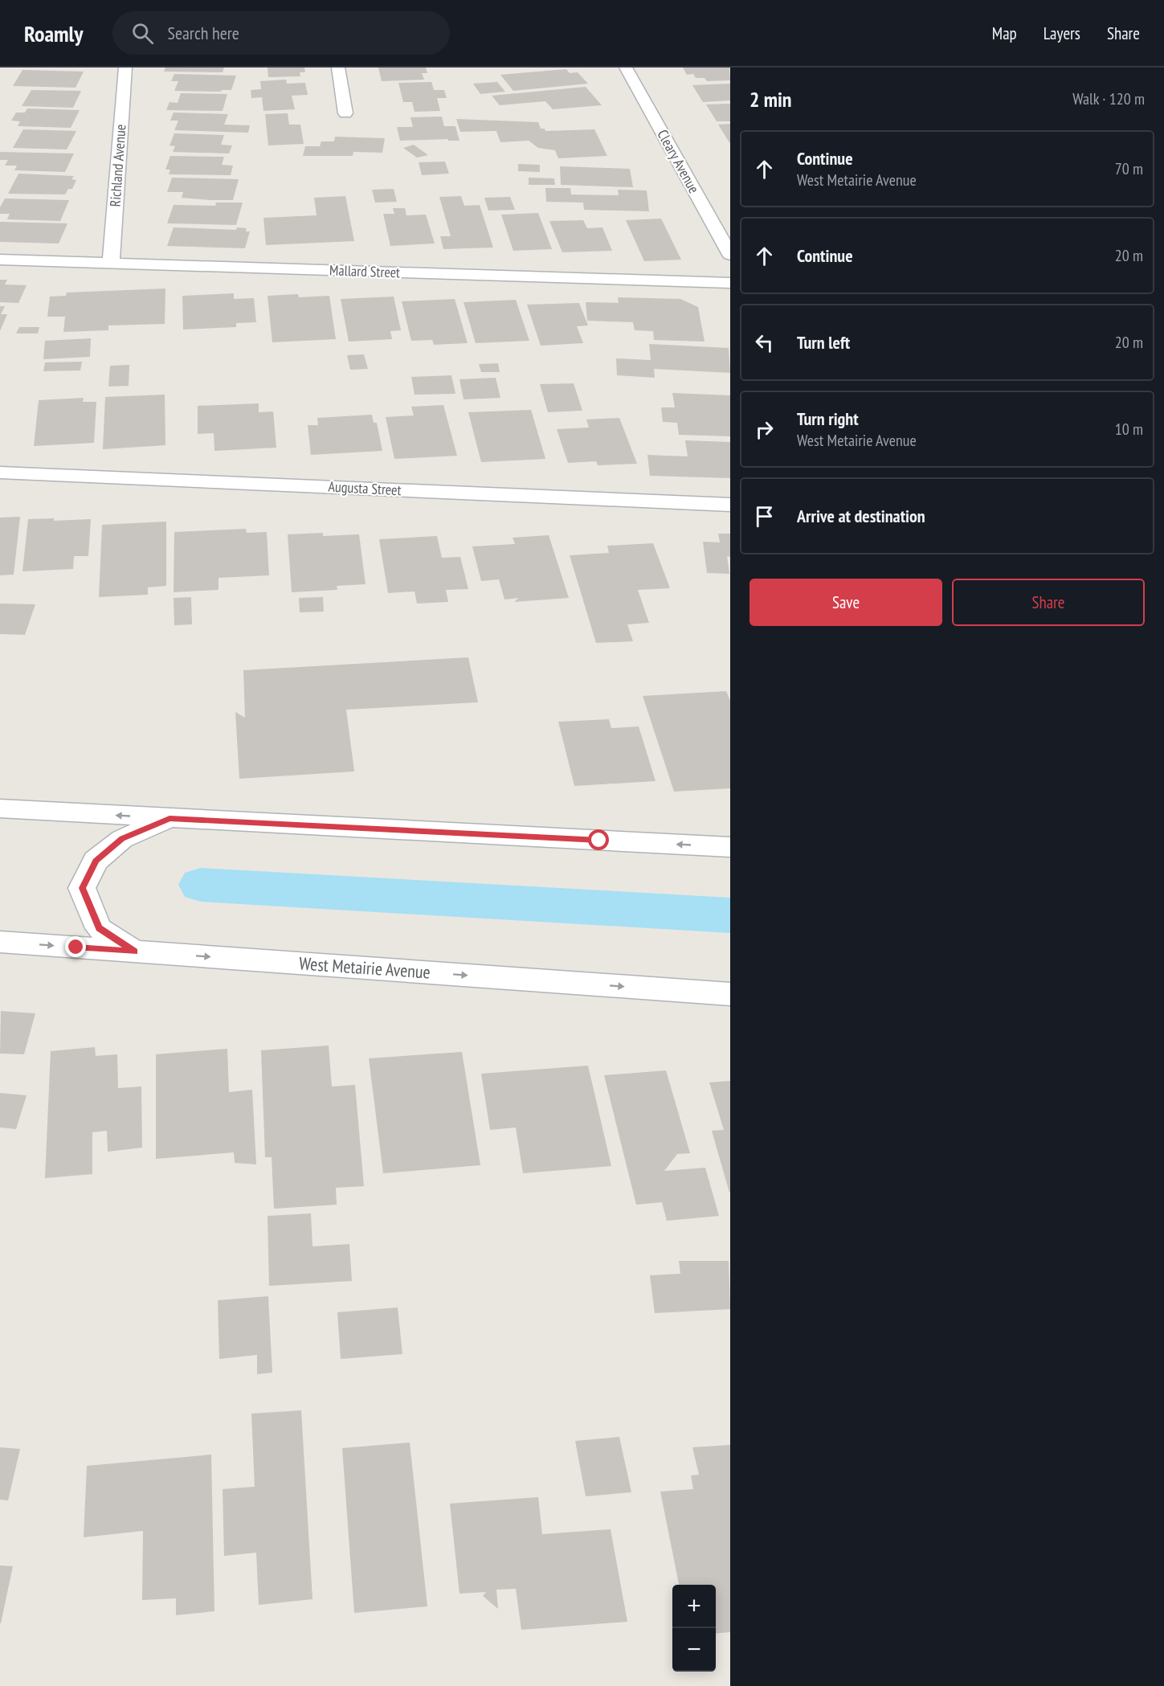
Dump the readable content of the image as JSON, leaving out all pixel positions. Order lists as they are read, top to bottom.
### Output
{
  "streets": {
    "street": [
      "Cleary Avenue",
      "Richland Avenue",
      "Mallard Street",
      "Augusta Street",
      "West Metairie Avenue"
    ]
  },
  "crossings": [
    ["Richland Avenue", "Mallard Street"]
  ],
  "page": {
    "header": "Roamly",
    "search": "Search here",
    "nav": ["Map", "Layers", "Share"],
    "heading": ["2 min", "Walk · 120 m"],
    "list": [
      ["Continue", "West Metairie Avenue", "70 m"],
      ["Continue", "20 m"],
      ["Turn left", "20 m"],
      ["Turn right", "West Metairie Avenue", "10 m"],
      "Arrive at destination"
    ],
    "buttons": ["Save", "Share"],
    "map_buttons": ["+", "−"]
  }
}
